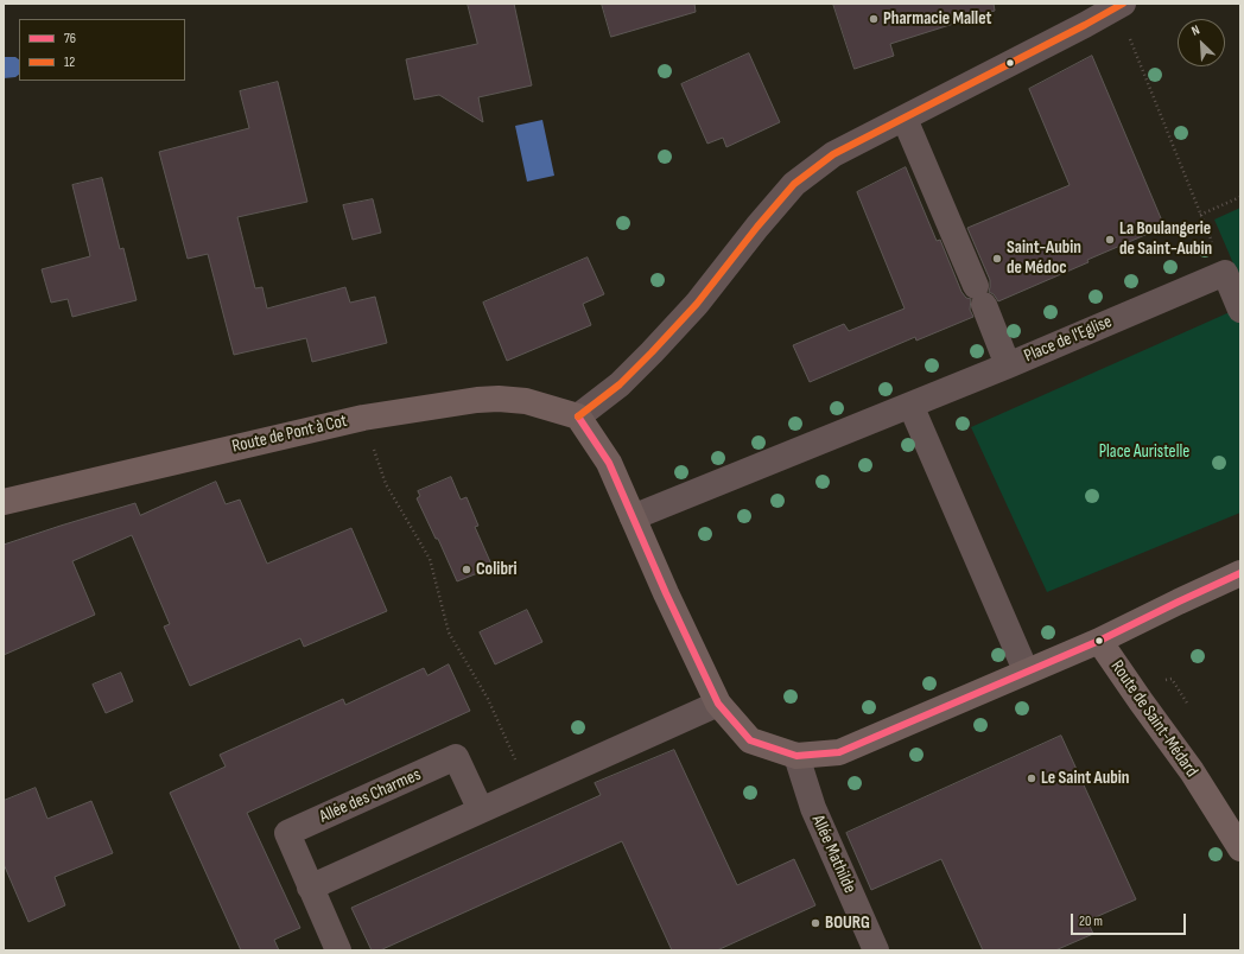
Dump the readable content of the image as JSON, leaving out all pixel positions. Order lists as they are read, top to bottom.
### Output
{
  "streets": {
    "street": [
      "Place de l'Eglise",
      "Route de Pont à Cot",
      "Route de Saint-Médard",
      "Allée des Charmes",
      "Allée Mathilde"
    ]
  },
  "parks": ["Place Auristelle"],
  "places": [
    "Pharmacie Mallet",
    "La Boulangerie de Saint-Aubin",
    "Saint-Aubin de Médoc",
    "Colibri",
    "Le Saint Aubin",
    "BOURG"
  ],
  "lines": ["transit line 12", "transit line 76"],
  "legend": ["76", "12"],
  "scale_bar": "20 m",
  "north": "top left"
}
